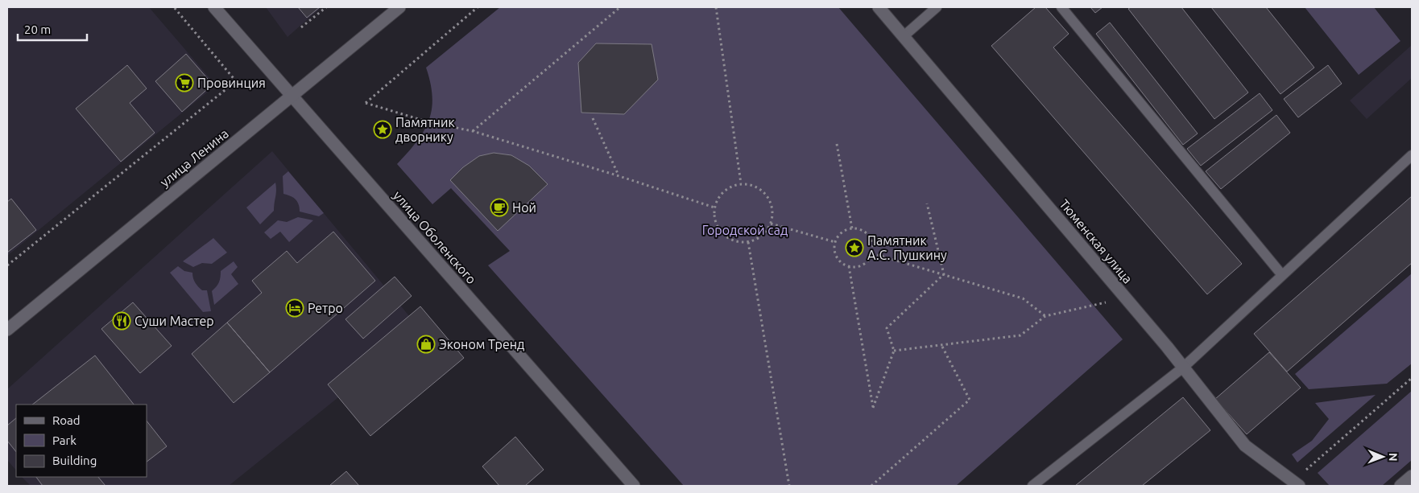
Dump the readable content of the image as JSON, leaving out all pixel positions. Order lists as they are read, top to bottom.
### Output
{
  "streets": {
    "street": ["улица Ленина", "улица Оболенского", "Тюменская улица"]
  },
  "crossings": [
    ["улица Ленина", "улица Оболенского"]
  ],
  "parks": ["Городской сад"],
  "places": {
    "supermarket": ["Провинция"],
    "place": ["Памятник дворнику", "Памятник А.С. Пушкину"],
    "cafe": ["Ной"],
    "hotel": ["Ретро"],
    "restaurant": ["Суши Мастер"],
    "shop": ["Эконом Тренд"]
  },
  "legend": ["Road", "Park", "Building"],
  "scale_bar": "20 m",
  "north": "right"
}
